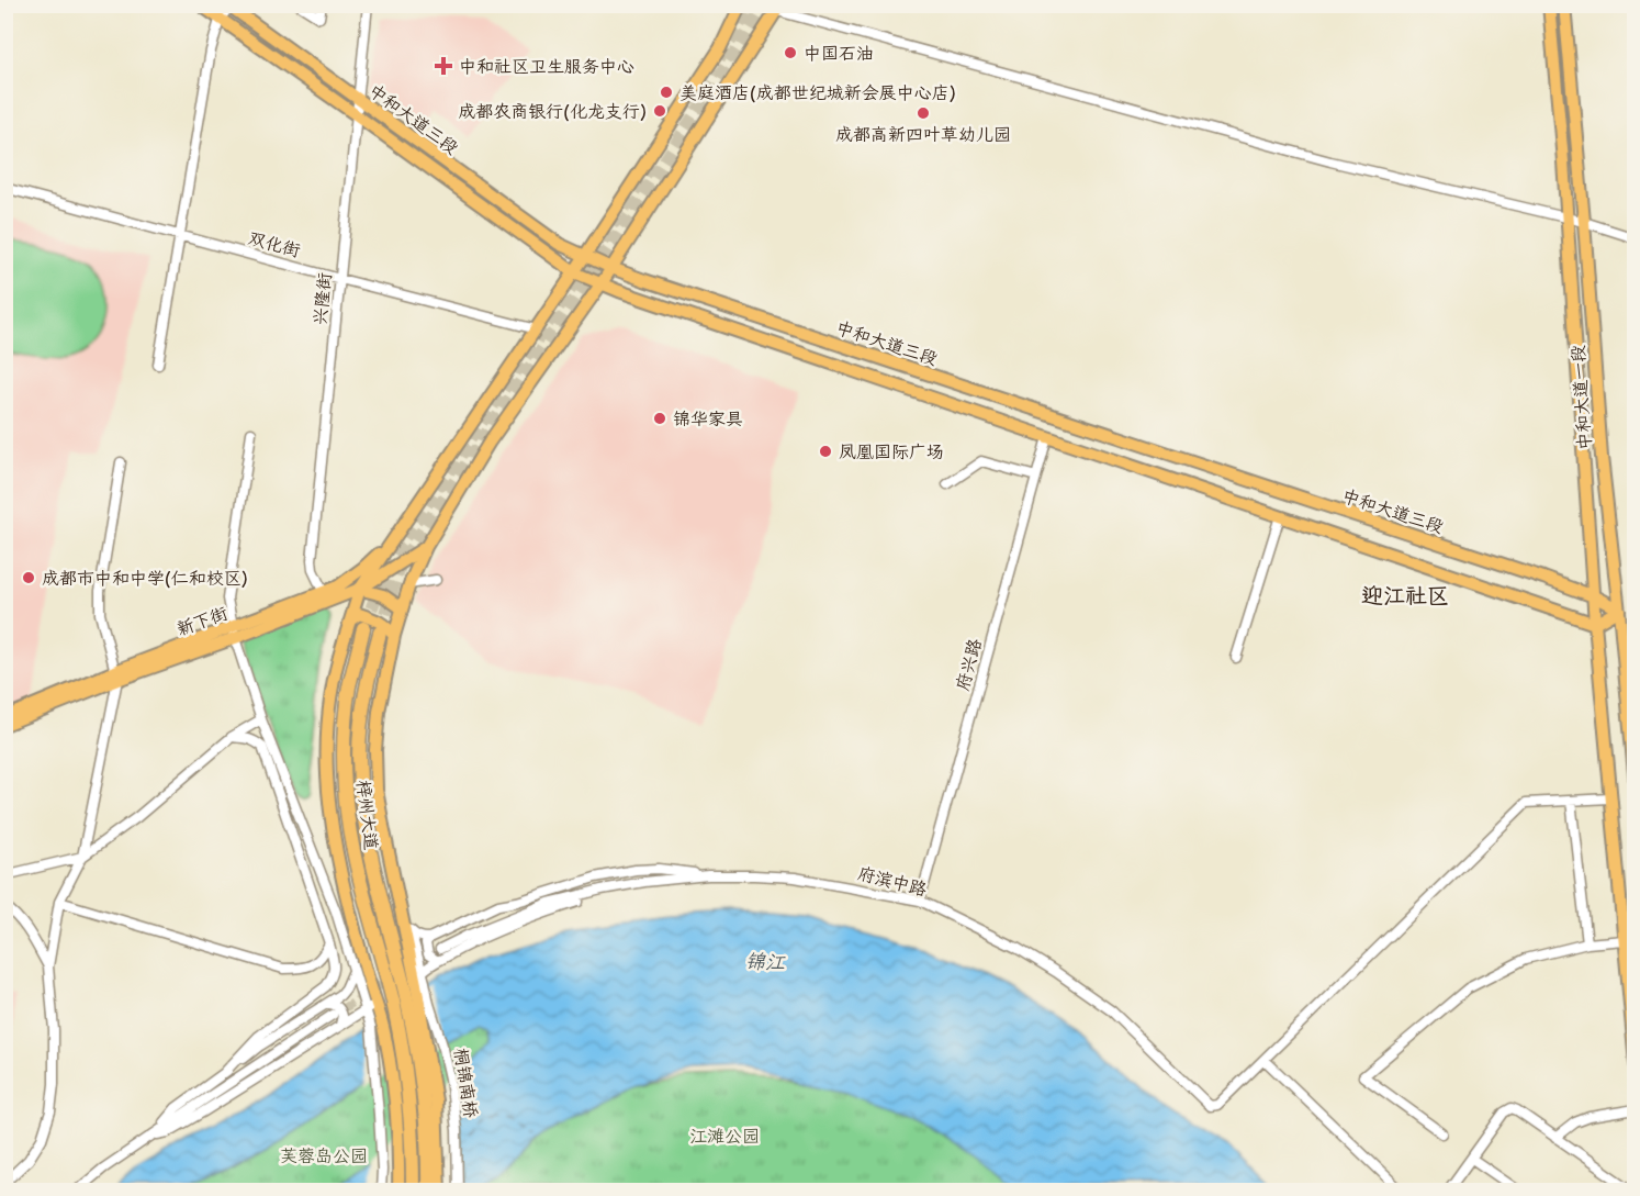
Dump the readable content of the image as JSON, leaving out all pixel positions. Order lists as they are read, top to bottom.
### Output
{
  "streets": {
    "highway": ["梓州大道"],
    "main road": [
      "中和大道三段",
      "中和大道一段",
      "新下街",
      "桐锦南桥"
    ],
    "street": [
      "双化街",
      "兴隆街",
      "府兴路",
      "府滨中路"
    ]
  },
  "crossings": [
    ["中和大道三段", "兴隆街"],
    ["中和大道三段", "中和大道一段"],
    ["中和大道三段", "府兴路"],
    ["双化街", "兴隆街"],
    ["兴隆街", "新下街"],
    ["府兴路", "府滨中路"],
    ["梓州大道", "桐锦南桥"]
  ],
  "districts": ["迎江社区"],
  "water": ["锦江"],
  "parks": ["江滩公园", "芙蓉岛公园"],
  "places": {
    "other": [
      "中国石油",
      "美庭酒店(成都世纪城新会展中心店)",
      "成都农商银行(化龙支行)",
      "成都高新四叶草幼儿园",
      "锦华家具",
      "凤凰国际广场",
      "成都市中和中学(仁和校区)"
    ],
    "health": ["中和社区卫生服务中心"]
  }
}
